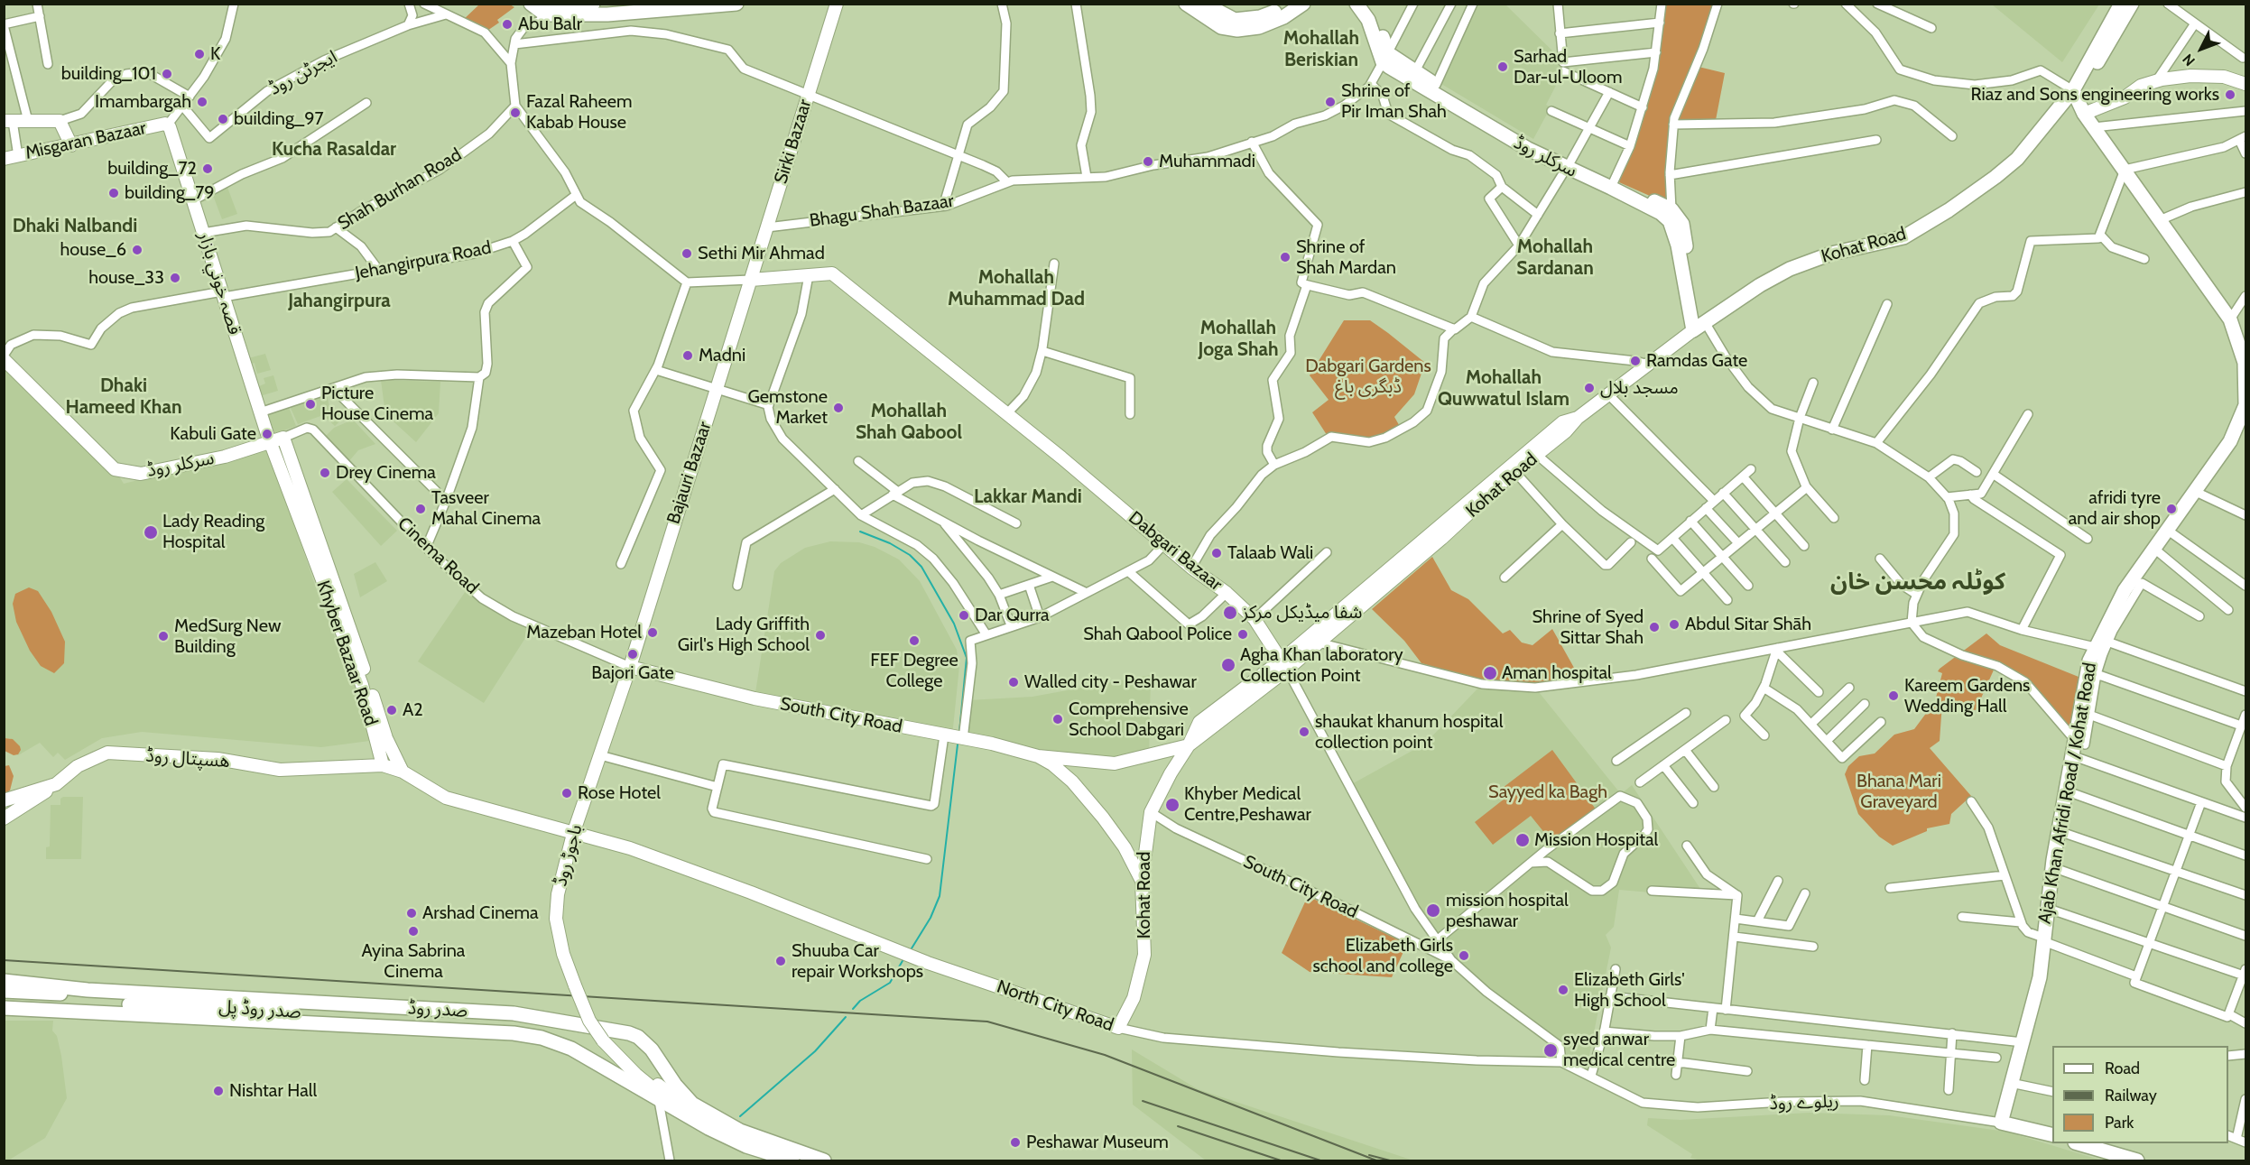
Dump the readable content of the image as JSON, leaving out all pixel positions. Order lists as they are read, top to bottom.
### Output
{
  "streets": {
    "main road": [
      "سرکلر روڈ",
      "Kohat Road",
      "Ajab Khan Afridi Road / Kohat Road",
      "صدر روڈ پل",
      "صدر روڈ",
      "ریلوے روڈ"
    ],
    "street": [
      "ایجرٹن روڈ",
      "Misgaran Bazaar",
      "Sirki Bazaar",
      "Shah Burhan Road",
      "Bhagu Shah Bazaar",
      "Jehangirpura Road",
      "قصہ خوني بازار",
      "Bajauri Bazaar",
      "Dabgari Bazaar",
      "Cinema Road",
      "Khyber Bazaar Road",
      "South City Road",
      "ھسپتال روڈ",
      "باجوڑ روڈ",
      "North City Road"
    ]
  },
  "crossings": [
    ["Misgaran Bazaar", "قصہ خوني بازار"],
    ["Sirki Bazaar", "Bhagu Shah Bazaar"],
    ["Sirki Bazaar", "Bajauri Bazaar"],
    ["Sirki Bazaar", "Dabgari Bazaar"],
    ["سرکلر روڈ", "Bhagu Shah Bazaar"],
    ["سرکلر روڈ", "Jehangirpura Road"],
    ["سرکلر روڈ", "قصہ خوني بازار"],
    ["سرکلر روڈ", "Cinema Road"],
    ["سرکلر روڈ", "Khyber Bazaar Road"],
    ["Shah Burhan Road", "قصہ خوني بازار"],
    ["Kohat Road", "Dabgari Bazaar"],
    ["Kohat Road", "South City Road"],
    ["Kohat Road", "Ajab Khan Afridi Road / Kohat Road"],
    ["Kohat Road", "North City Road"],
    ["Jehangirpura Road", "قصہ خوني بازار"],
    ["قصہ خوني بازار", "Cinema Road"],
    ["قصہ خوني بازار", "Khyber Bazaar Road"],
    ["Bajauri Bazaar", "Dabgari Bazaar"],
    ["Bajauri Bazaar", "Cinema Road"],
    ["Bajauri Bazaar", "South City Road"],
    ["Bajauri Bazaar", "باجوڑ روڈ"],
    ["Dabgari Bazaar", "South City Road"],
    ["Dabgari Bazaar", "North City Road"],
    ["Dabgari Bazaar", "ریلوے روڈ"],
    ["Cinema Road", "Khyber Bazaar Road"],
    ["Cinema Road", "South City Road"],
    ["Cinema Road", "باجوڑ روڈ"],
    ["Khyber Bazaar Road", "ھسپتال روڈ"],
    ["South City Road", "باجوڑ روڈ"],
    ["Ajab Khan Afridi Road / Kohat Road", "ریلوے روڈ"],
    ["باجوڑ روڈ", "North City Road"],
    ["باجوڑ روڈ", "صدر روڈ"],
    ["North City Road", "ریلوے روڈ"],
    ["صدر روڈ پل", "صدر روڈ"]
  ],
  "districts": [
    "Mohallah Beriskian",
    "Kucha Rasaldar",
    "Dhaki Nalbandi",
    "Mohallah Sardanan",
    "Mohallah Muhammad Dad",
    "Jahangirpura",
    "Mohallah Joga Shah",
    "Mohallah Quwwatul Islam",
    "Dhaki Hameed Khan",
    "Mohallah Shah Qabool",
    "Lakkar Mandi",
    "کوٹلہ محسن خان"
  ],
  "parks": ["Dabgari Gardens ڈبگری باغ", "Bhana Mari Graveyard", "Sayyed ka Bagh"],
  "places": [
    "Abu Balr",
    "K",
    "Sarhad Dar-ul-Uloom",
    "building_101",
    "Riaz and Sons engineering works",
    "Imambargah",
    "Shrine of Pir Iman Shah",
    "Fazal Raheem Kabab House",
    "building_97",
    "Muhammadi",
    "building_72",
    "building_79",
    "house_6",
    "Sethi Mir Ahmad",
    "Shrine of Shah Mardan",
    "house_33",
    "Madni",
    "Ramdas Gate",
    "مسجد بلال",
    "Picture House Cinema",
    "Gemstone Market",
    "Kabuli Gate",
    "Drey Cinema",
    "Tasveer Mahal Cinema",
    "afridi tyre and air shop",
    "Lady Reading Hospital",
    "Talaab Wali",
    "شفا میڈیکل مركز",
    "Dar Qurra",
    "Abdul Sitar Shāh",
    "Shrine of Syed Sittar Shah",
    "Mazeban Hotel",
    "Shah Qabool Police",
    "Lady Griffith Girl's High School",
    "MedSurg New Building",
    "FEF Degree College",
    "Bajori Gate",
    "Agha Khan laboratory Collection Point",
    "Aman hospital",
    "Walled city - Peshawar",
    "Kareem Gardens Wedding Hall",
    "A2",
    "Comprehensive School Dabgari",
    "shaukat khanum hospital collection point",
    "Rose Hotel",
    "Khyber Medical Centre,Peshawar",
    "Mission Hospital",
    "mission hospital peshawar",
    "Arshad Cinema",
    "Ayina Sabrina Cinema",
    "Elizabeth Girls school and college",
    "Shuuba Car repair Workshops",
    "Elizabeth Girls' High School",
    "syed anwar medical centre",
    "Nishtar Hall",
    "Peshawar Museum"
  ],
  "legend": ["Road", "Railway", "Park"],
  "north": "bottom left"
}
